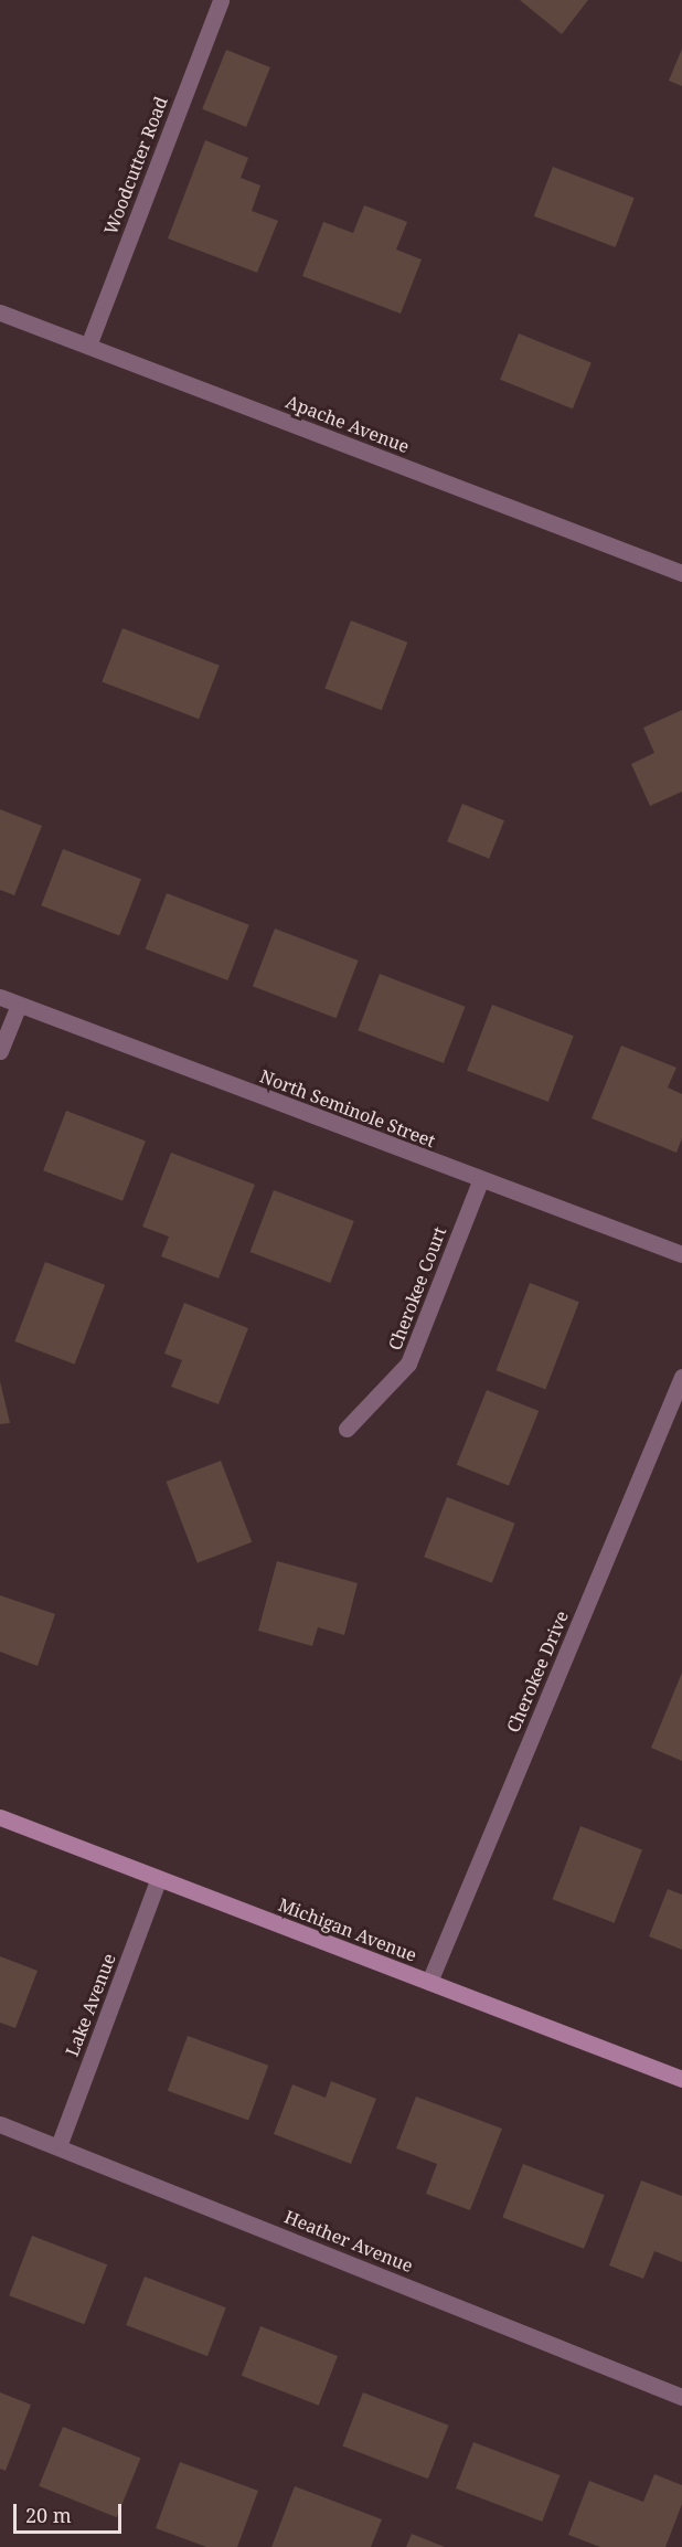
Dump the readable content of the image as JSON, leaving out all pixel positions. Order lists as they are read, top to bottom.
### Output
{
  "streets": {
    "main road": ["Michigan Avenue"],
    "street": [
      "Woodcutter Road",
      "Apache Avenue",
      "North Seminole Street",
      "Cherokee Court",
      "Cherokee Drive",
      "Lake Avenue",
      "Heather Avenue"
    ]
  },
  "crossings": [
    ["Woodcutter Road", "Apache Avenue"],
    ["North Seminole Street", "Cherokee Court"],
    ["Cherokee Drive", "Michigan Avenue"],
    ["Michigan Avenue", "Lake Avenue"],
    ["Lake Avenue", "Heather Avenue"]
  ],
  "scale_bar": "20 m"
}
